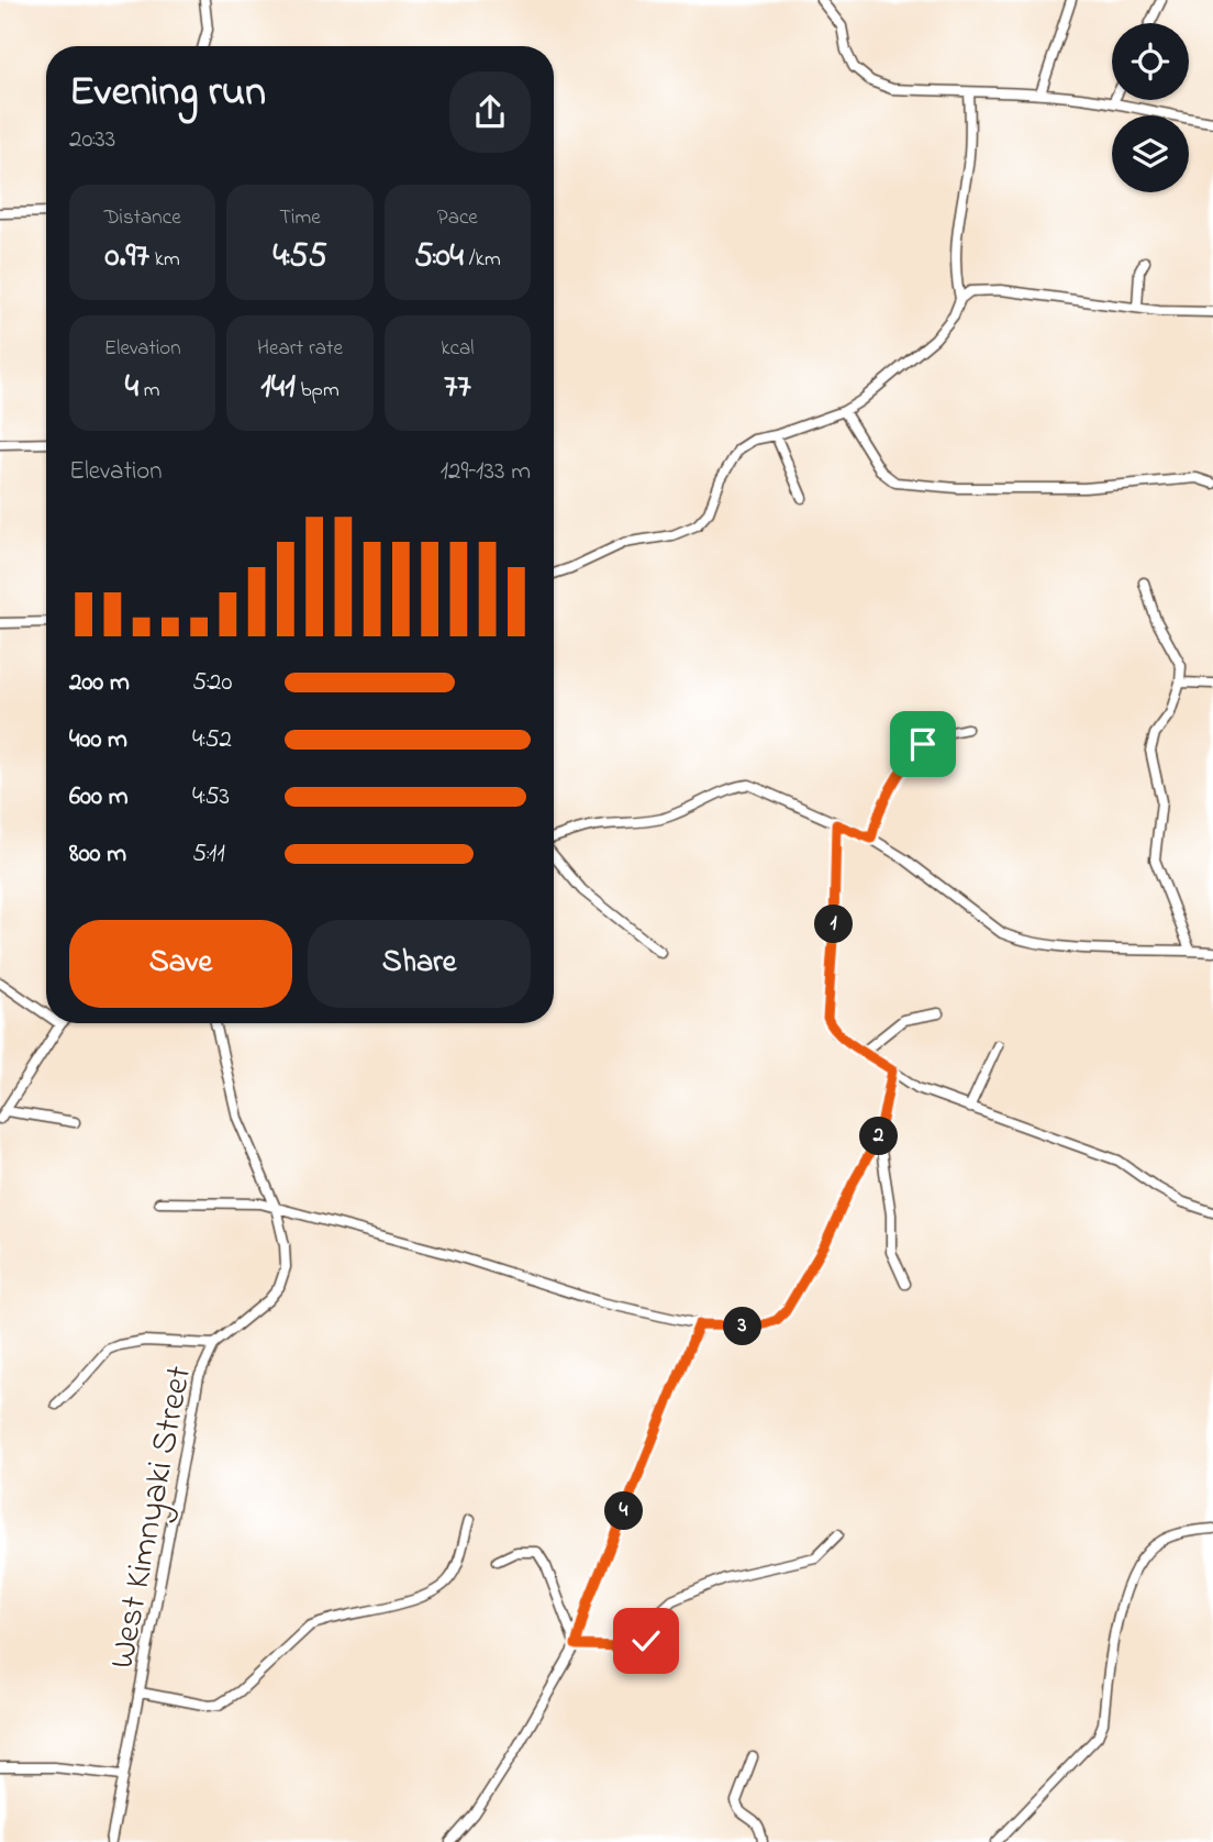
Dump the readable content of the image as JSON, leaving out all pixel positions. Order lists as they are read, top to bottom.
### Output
{
  "streets": {
    "street": ["West Kimnyaki Street"]
  },
  "page": {
    "heading": ["Evening run", "20:33"],
    "stats": [
      ["Distance", "0.97 km"],
      ["Time", "4:55"],
      ["Pace", "5:04 /km"],
      ["Elevation", "4 m"],
      ["Heart rate", "141 bpm"],
      ["kcal", "77"]
    ],
    "chart": ["Elevation", "129–133 m"],
    "list": [
      {
        "name": "200 m",
        "note": "5:20"
      },
      {
        "name": "400 m",
        "note": "4:52"
      },
      {
        "name": "600 m",
        "note": "4:53"
      },
      {
        "name": "800 m",
        "note": "5:11"
      }
    ],
    "pins": [
      "1",
      "2",
      "3",
      "4"
    ],
    "buttons": ["Save", "Share"]
  }
}
